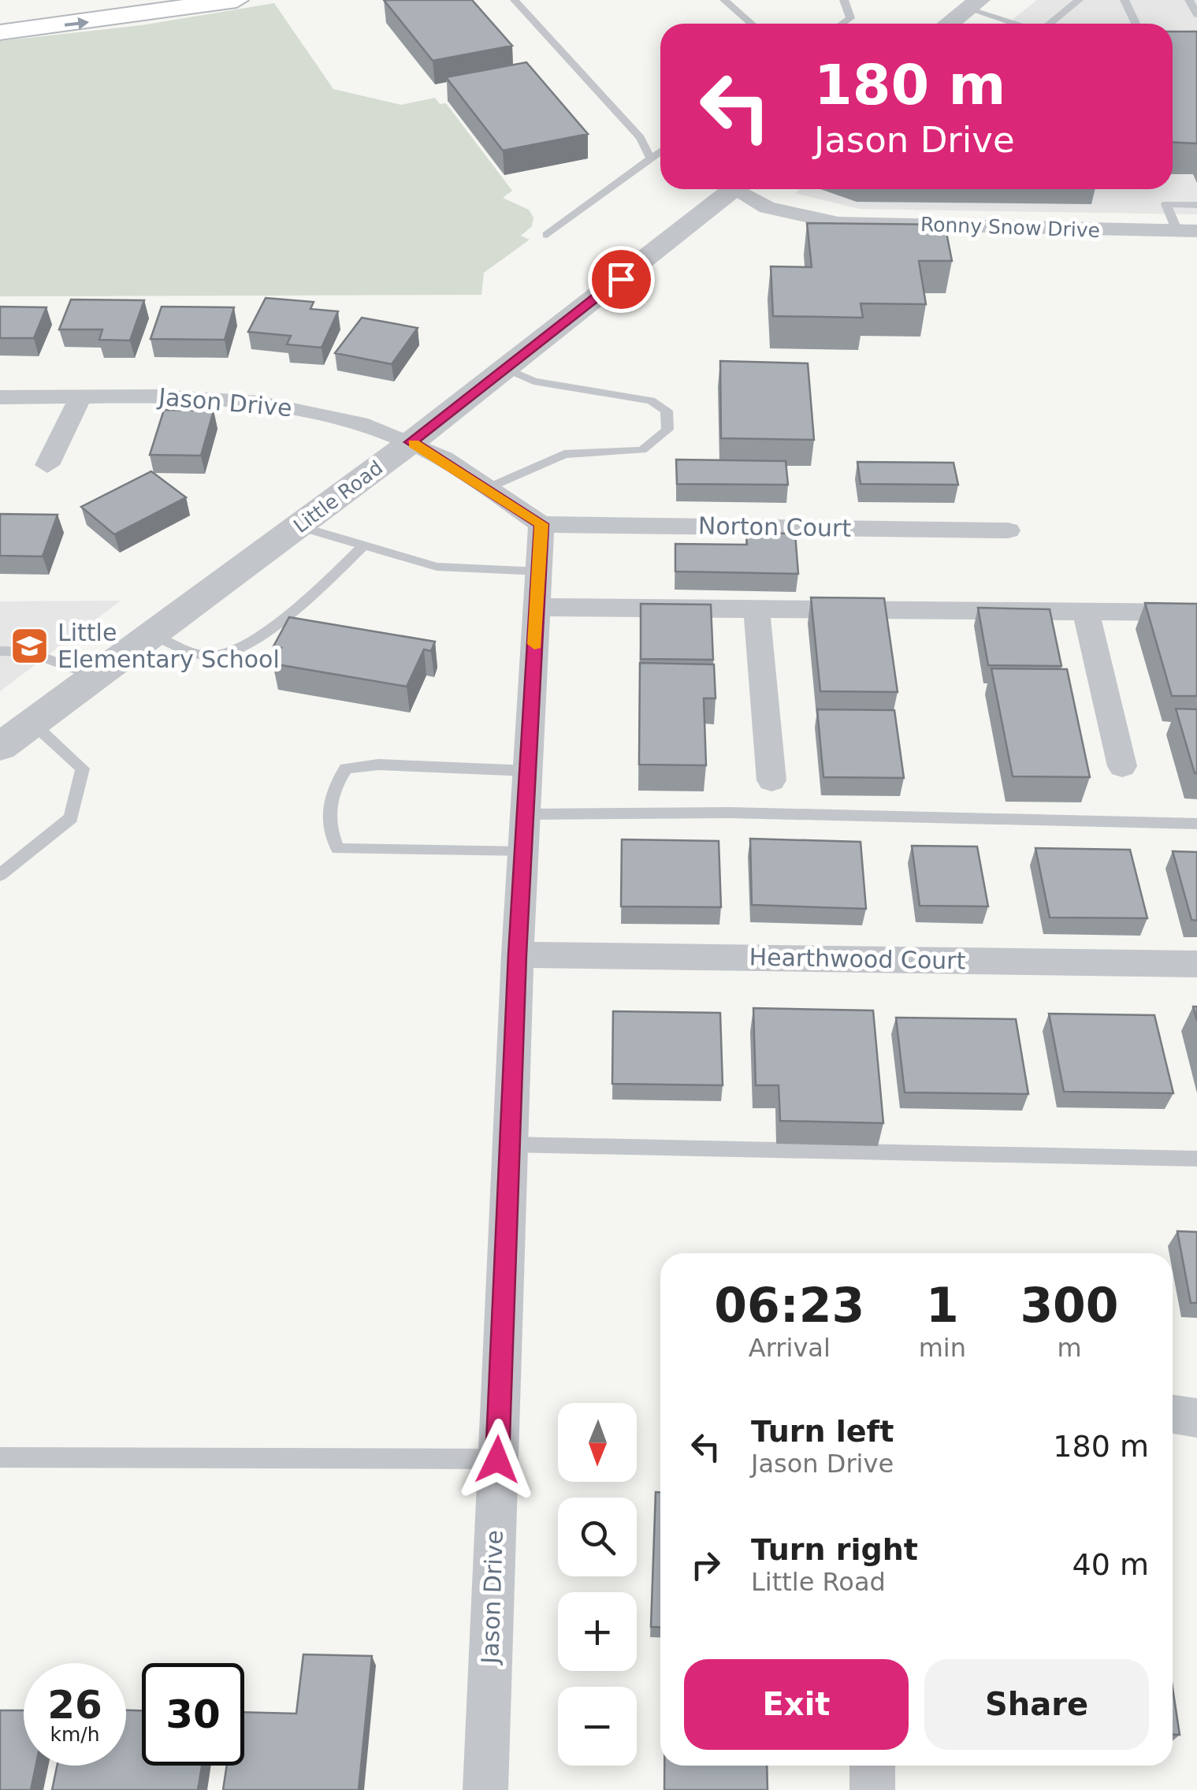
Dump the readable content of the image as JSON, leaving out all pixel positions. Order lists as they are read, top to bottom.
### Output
{
  "streets": {
    "street": [
      "Ronny Snow Drive",
      "Jason Drive",
      "Little Road",
      "Norton Court",
      "Hearthwood Court"
    ]
  },
  "crossings": [
    ["Jason Drive", "Little Road"],
    ["Jason Drive", "Norton Court"],
    ["Jason Drive", "Hearthwood Court"]
  ],
  "places": {
    "school or university": ["Little Elementary School"]
  },
  "north": "bottom",
  "page": {
    "turn": ["180 m", "Jason Drive"],
    "eta": [
      "06:23",
      "Arrival",
      "1",
      "min",
      "300",
      "m"
    ],
    "list": [
      {
        "name": "Turn left",
        "note": "Jason Drive",
        "value": "180 m"
      },
      {
        "name": "Turn right",
        "note": "Little Road",
        "value": "40 m"
      }
    ],
    "map_buttons": ["+", "−"],
    "buttons": ["Exit", "Share"],
    "speed": "26 km/h",
    "limit": "30"
  }
}
